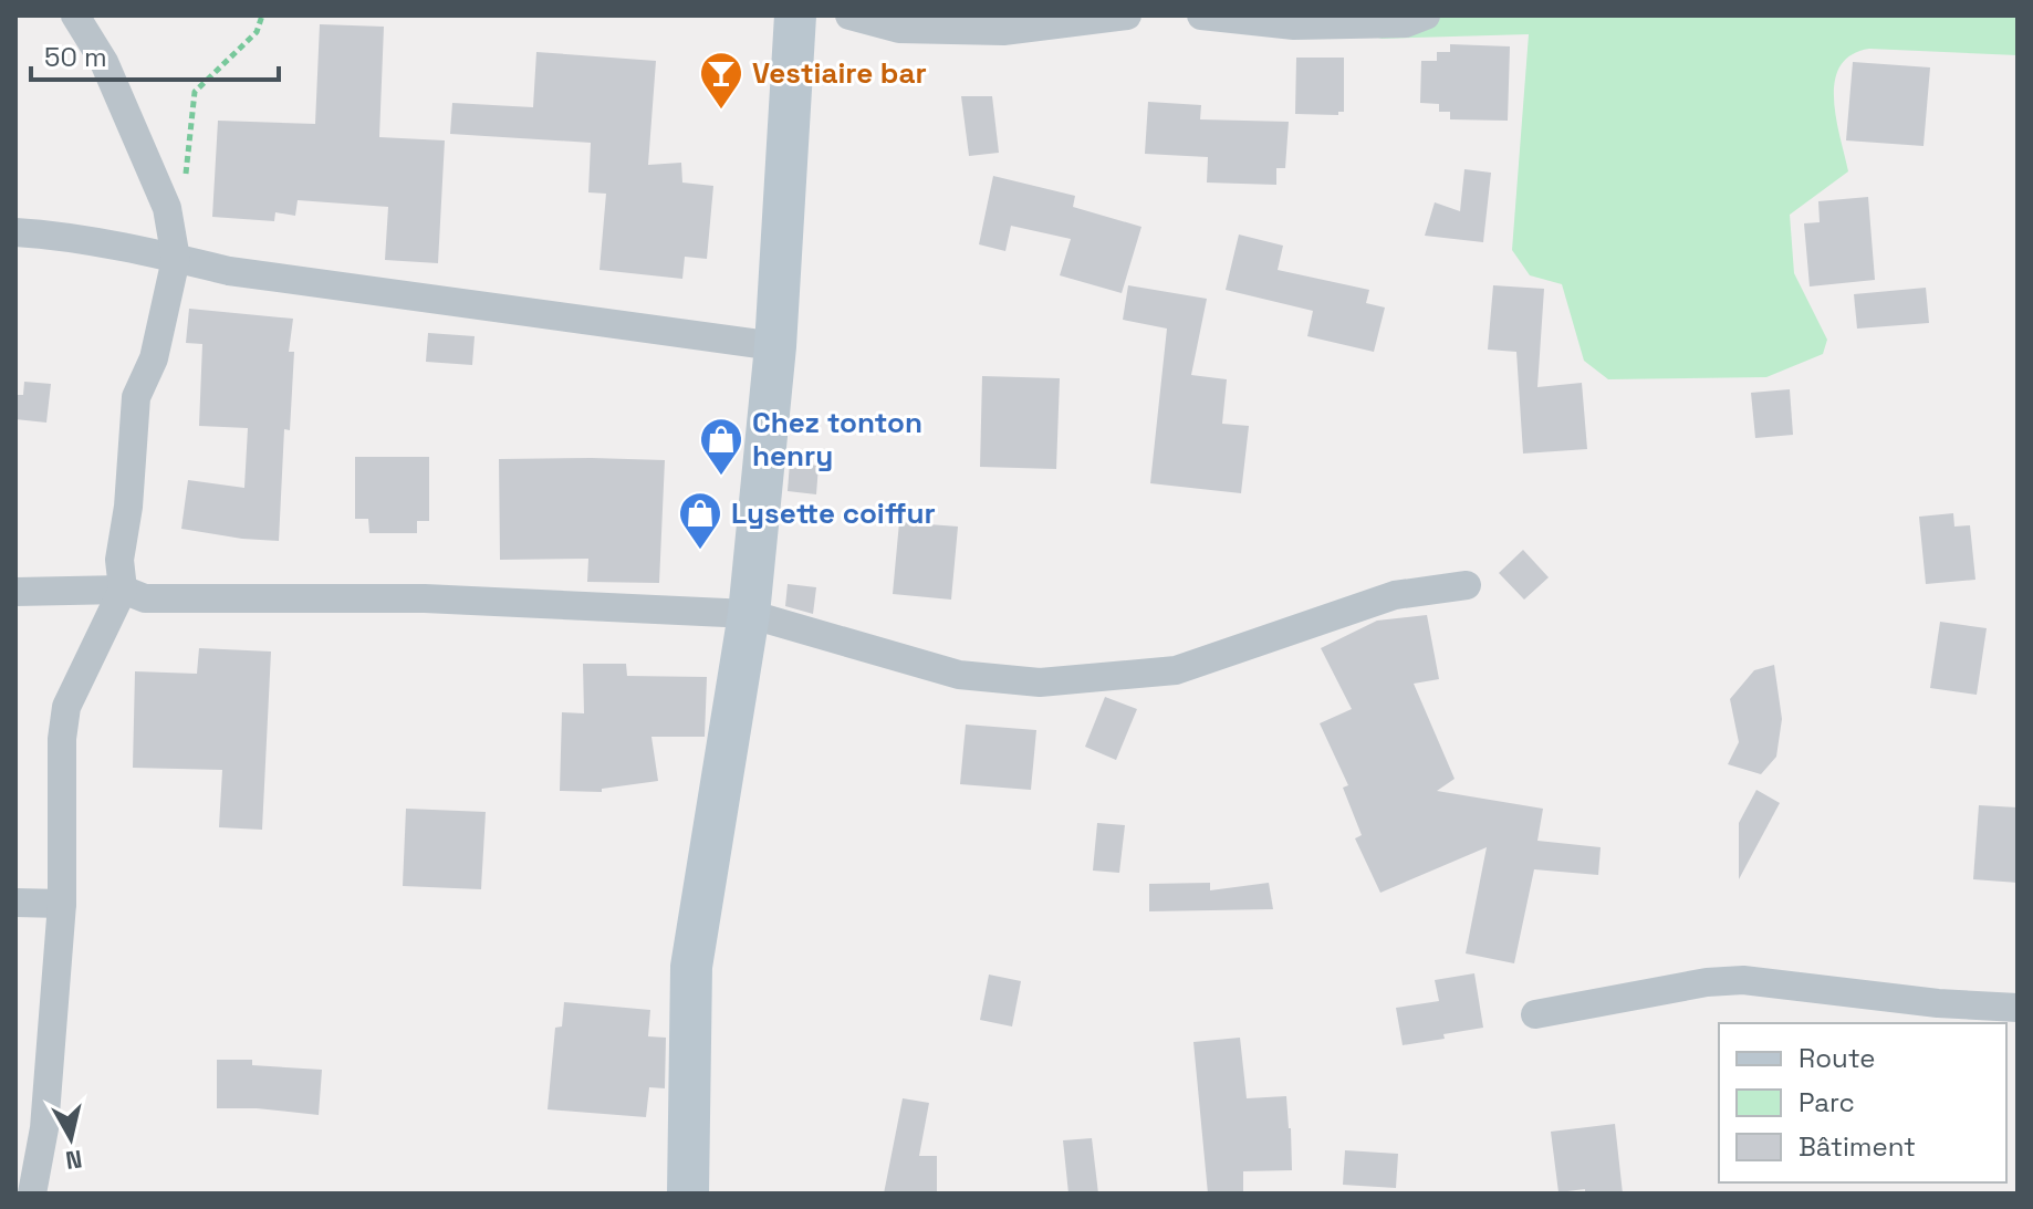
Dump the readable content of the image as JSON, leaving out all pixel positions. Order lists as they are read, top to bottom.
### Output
{
  "places": {
    "bar": ["Vestiaire bar"],
    "shop": ["Chez tonton henry", "Lysette coiffur"]
  },
  "legend": ["Route", "Parc", "Bâtiment"],
  "scale_bar": "50 m",
  "north": "bottom"
}
